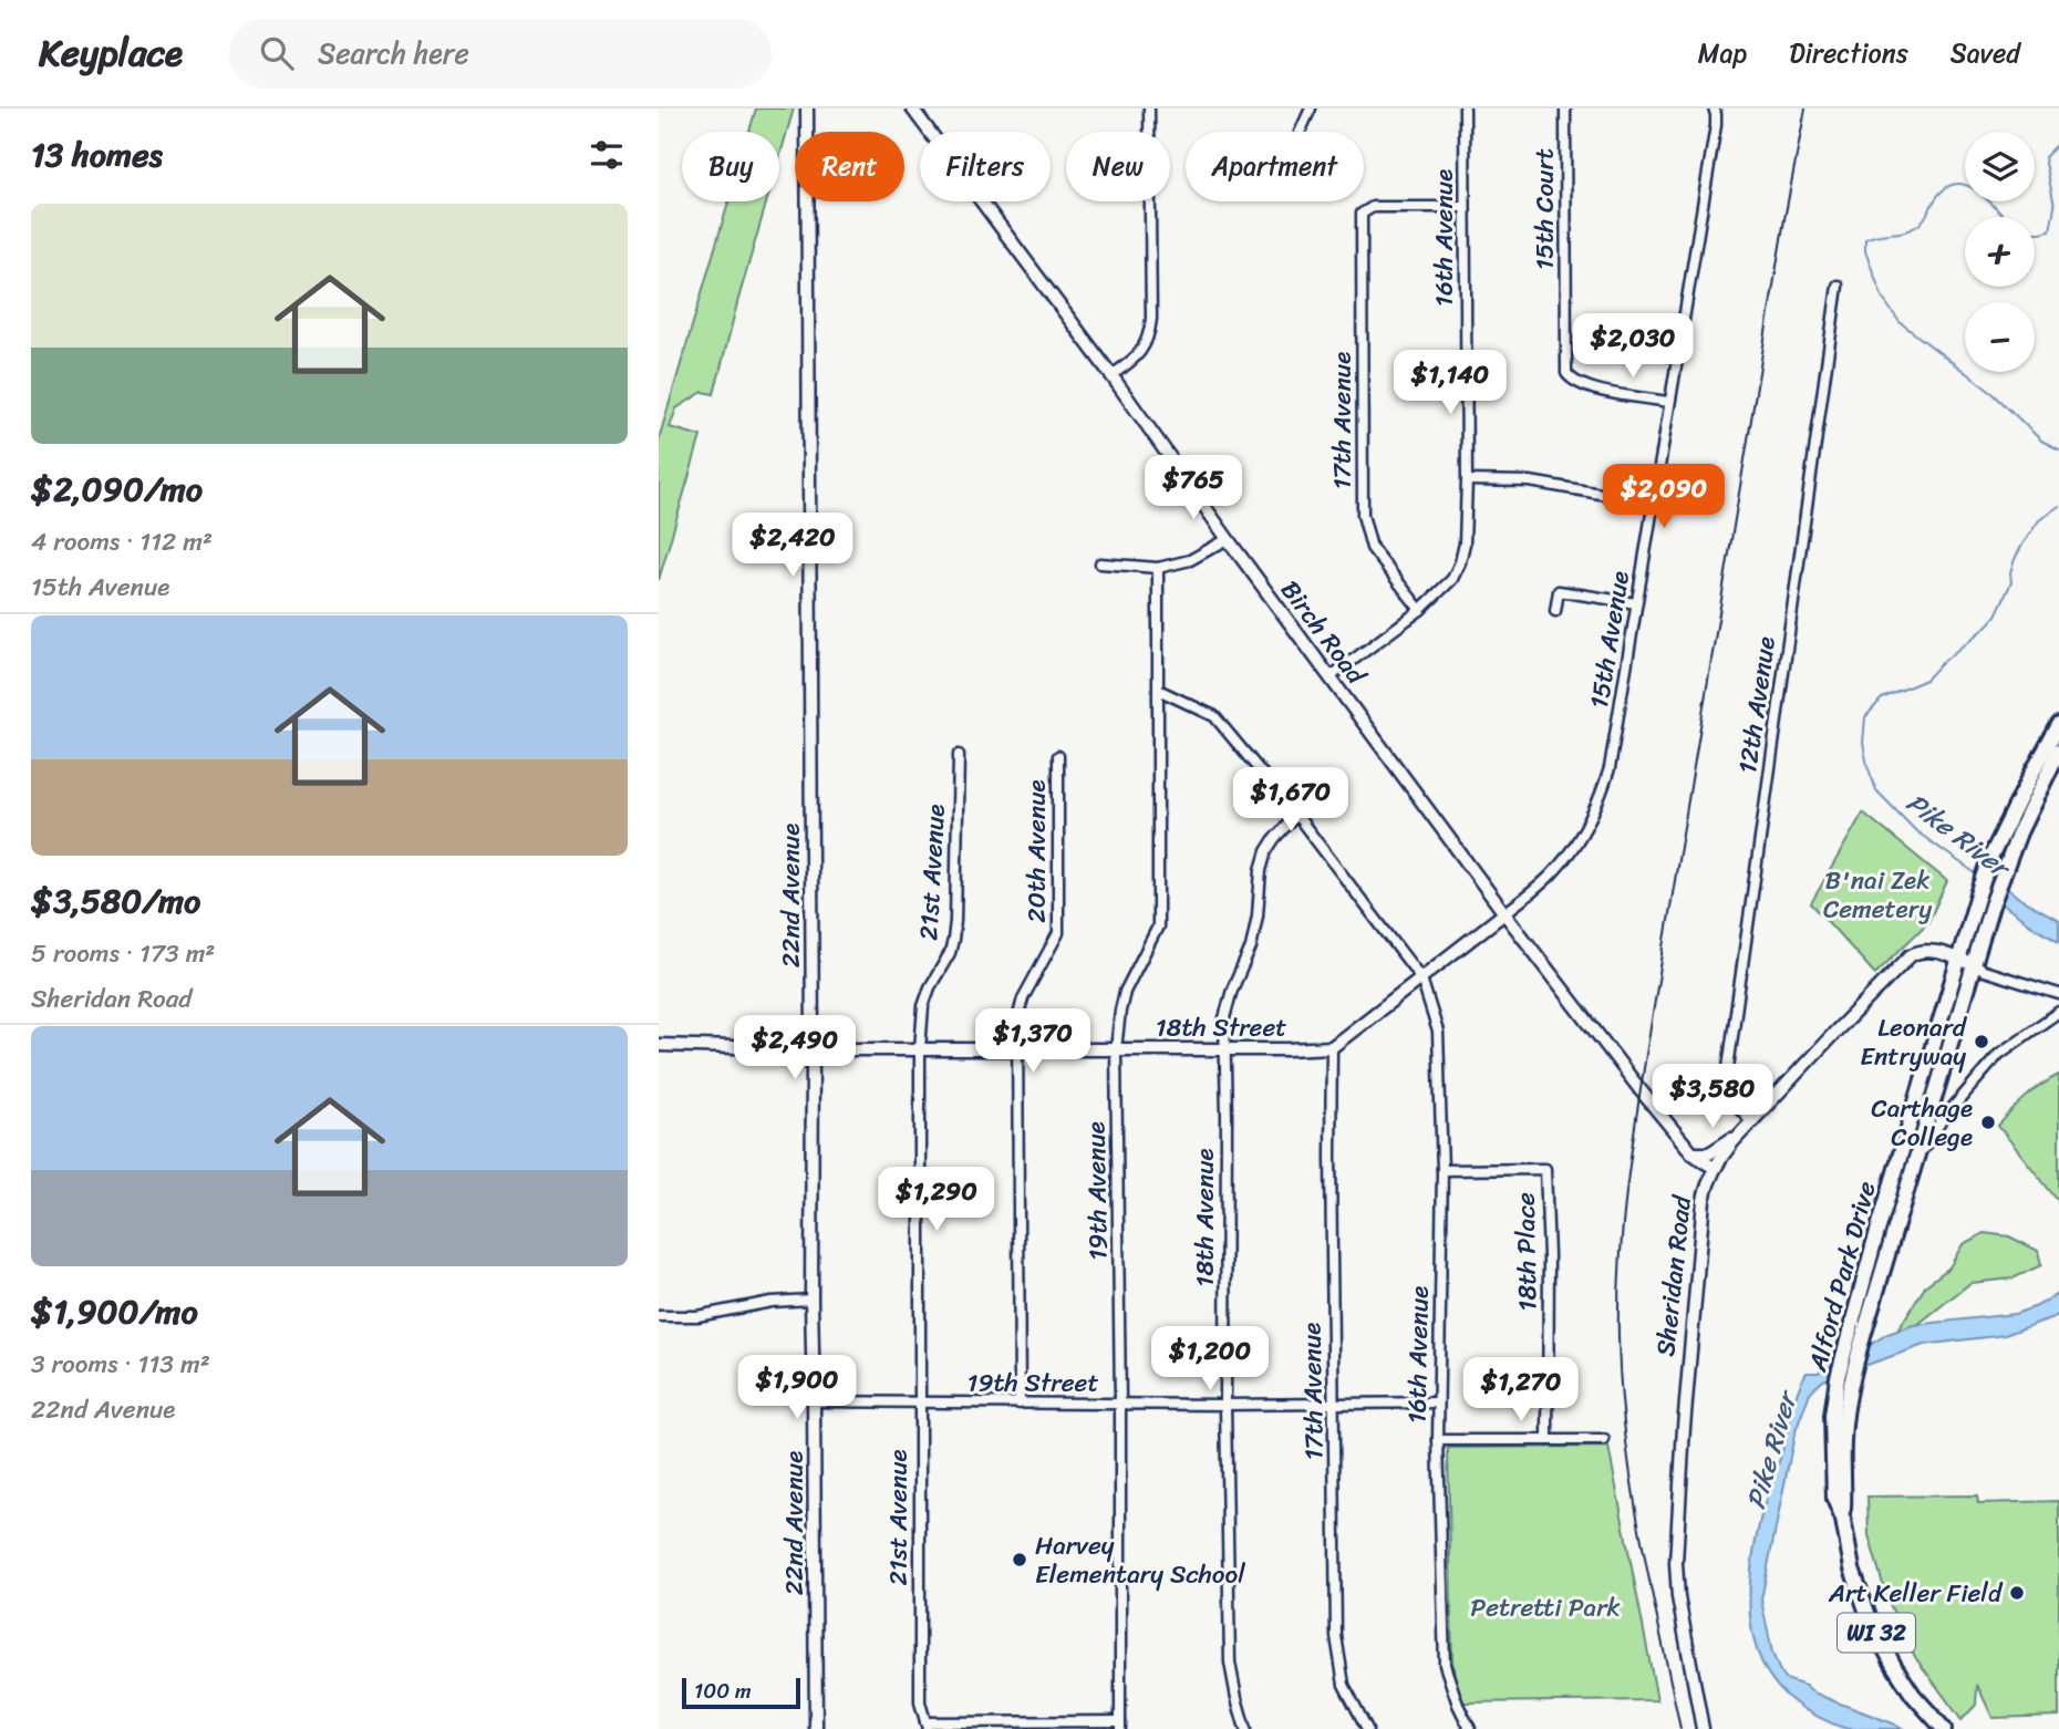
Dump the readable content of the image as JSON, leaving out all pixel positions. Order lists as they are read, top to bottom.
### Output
{
  "streets": {
    "main road": ["Alford Park Drive", "WI 32"],
    "street": [
      "15th Court",
      "16th Avenue",
      "17th Avenue",
      "Birch Road",
      "15th Avenue",
      "12th Avenue",
      "20th Avenue",
      "21st Avenue",
      "22nd Avenue",
      "18th Street",
      "19th Avenue",
      "18th Avenue",
      "18th Place",
      "Sheridan Road",
      "19th Street"
    ]
  },
  "crossings": [
    ["15th Court", "15th Avenue"],
    ["16th Avenue", "17th Avenue"],
    ["16th Avenue", "Birch Road"],
    ["16th Avenue", "18th Place"],
    ["16th Avenue", "19th Street"],
    ["17th Avenue", "18th Street"],
    ["17th Avenue", "19th Street"],
    ["Birch Road", "15th Avenue"],
    ["Birch Road", "Sheridan Road"],
    ["12th Avenue", "Sheridan Road"],
    ["20th Avenue", "18th Street"],
    ["20th Avenue", "19th Street"],
    ["21st Avenue", "18th Street"],
    ["21st Avenue", "19th Street"],
    ["22nd Avenue", "18th Street"],
    ["22nd Avenue", "19th Street"],
    ["18th Street", "19th Avenue"],
    ["18th Street", "18th Avenue"],
    ["19th Avenue", "19th Street"],
    ["18th Avenue", "19th Street"],
    ["Sheridan Road", "Alford Park Drive"],
    ["Sheridan Road", "WI 32"],
    ["Alford Park Drive", "WI 32"]
  ],
  "water": ["Pike River"],
  "parks": ["B'nai Zek Cemetery", "Petretti Park"],
  "places": [
    "Leonard Entryway",
    "Carthage College",
    "Harvey Elementary School",
    "Art Keller Field"
  ],
  "scale_bar": "100 m",
  "page": {
    "header": "Keyplace",
    "search": "Search here",
    "nav": ["Map", "Directions", "Saved"],
    "heading": "13 homes",
    "map_buttons": ["+", "−"],
    "chip": [
      "Buy",
      "Rent",
      "Filters",
      "New",
      "Apartment"
    ],
    "list": [
      {
        "name": "$2,090/mo",
        "note": "4 rooms · 112 m² · 15th Avenue"
      },
      {
        "name": "$3,580/mo",
        "note": "5 rooms · 173 m² · Sheridan Road"
      },
      {
        "name": "$1,900/mo",
        "note": "3 rooms · 113 m² · 22nd Avenue"
      }
    ],
    "price": [
      "$2,030",
      "$1,140",
      "$765",
      "$2,090",
      "$2,420",
      "$1,670",
      "$1,370",
      "$2,490",
      "$3,580",
      "$1,290",
      "$1,200",
      "$1,900",
      "$1,270"
    ],
    "scale": "100 m"
  }
}
